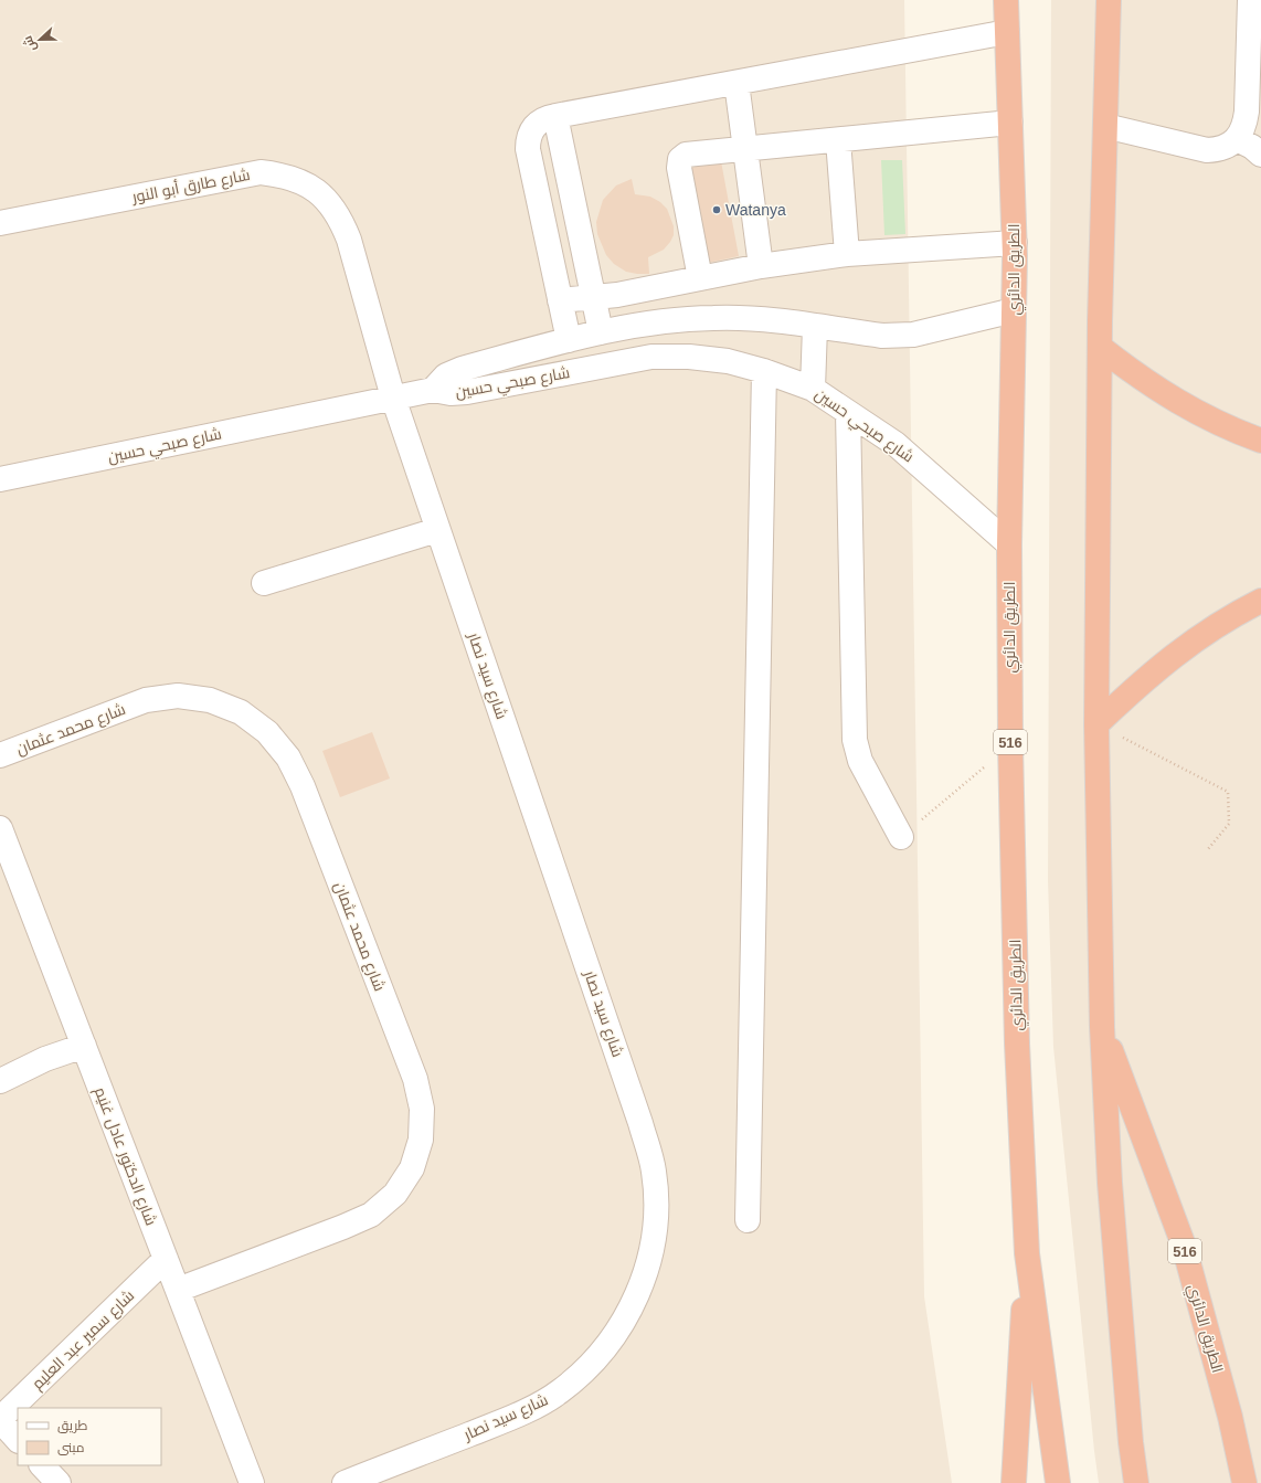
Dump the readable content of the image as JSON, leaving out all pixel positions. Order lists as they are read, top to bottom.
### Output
{
  "streets": {
    "highway": ["الطريق الدائري", "516"],
    "street": [
      "شارع طارق أبو النور",
      "شارع صبحي حسين",
      "شارع سيد نصار",
      "شارع محمد عثمان",
      "شارع الدكتور عادل غنيم",
      "شارع سمير عبد العليم"
    ]
  },
  "crossings": [
    ["شارع طارق أبو النور", "شارع صبحي حسين"],
    ["شارع طارق أبو النور", "شارع سيد نصار"],
    ["الطريق الدائري", "شارع صبحي حسين"],
    ["شارع صبحي حسين", "شارع سيد نصار"],
    ["شارع محمد عثمان", "شارع الدكتور عادل غنيم"],
    ["شارع الدكتور عادل غنيم", "شارع سمير عبد العليم"]
  ],
  "places": ["Watanya"],
  "legend": ["طريق", "مبنى"],
  "north": "left"
}
